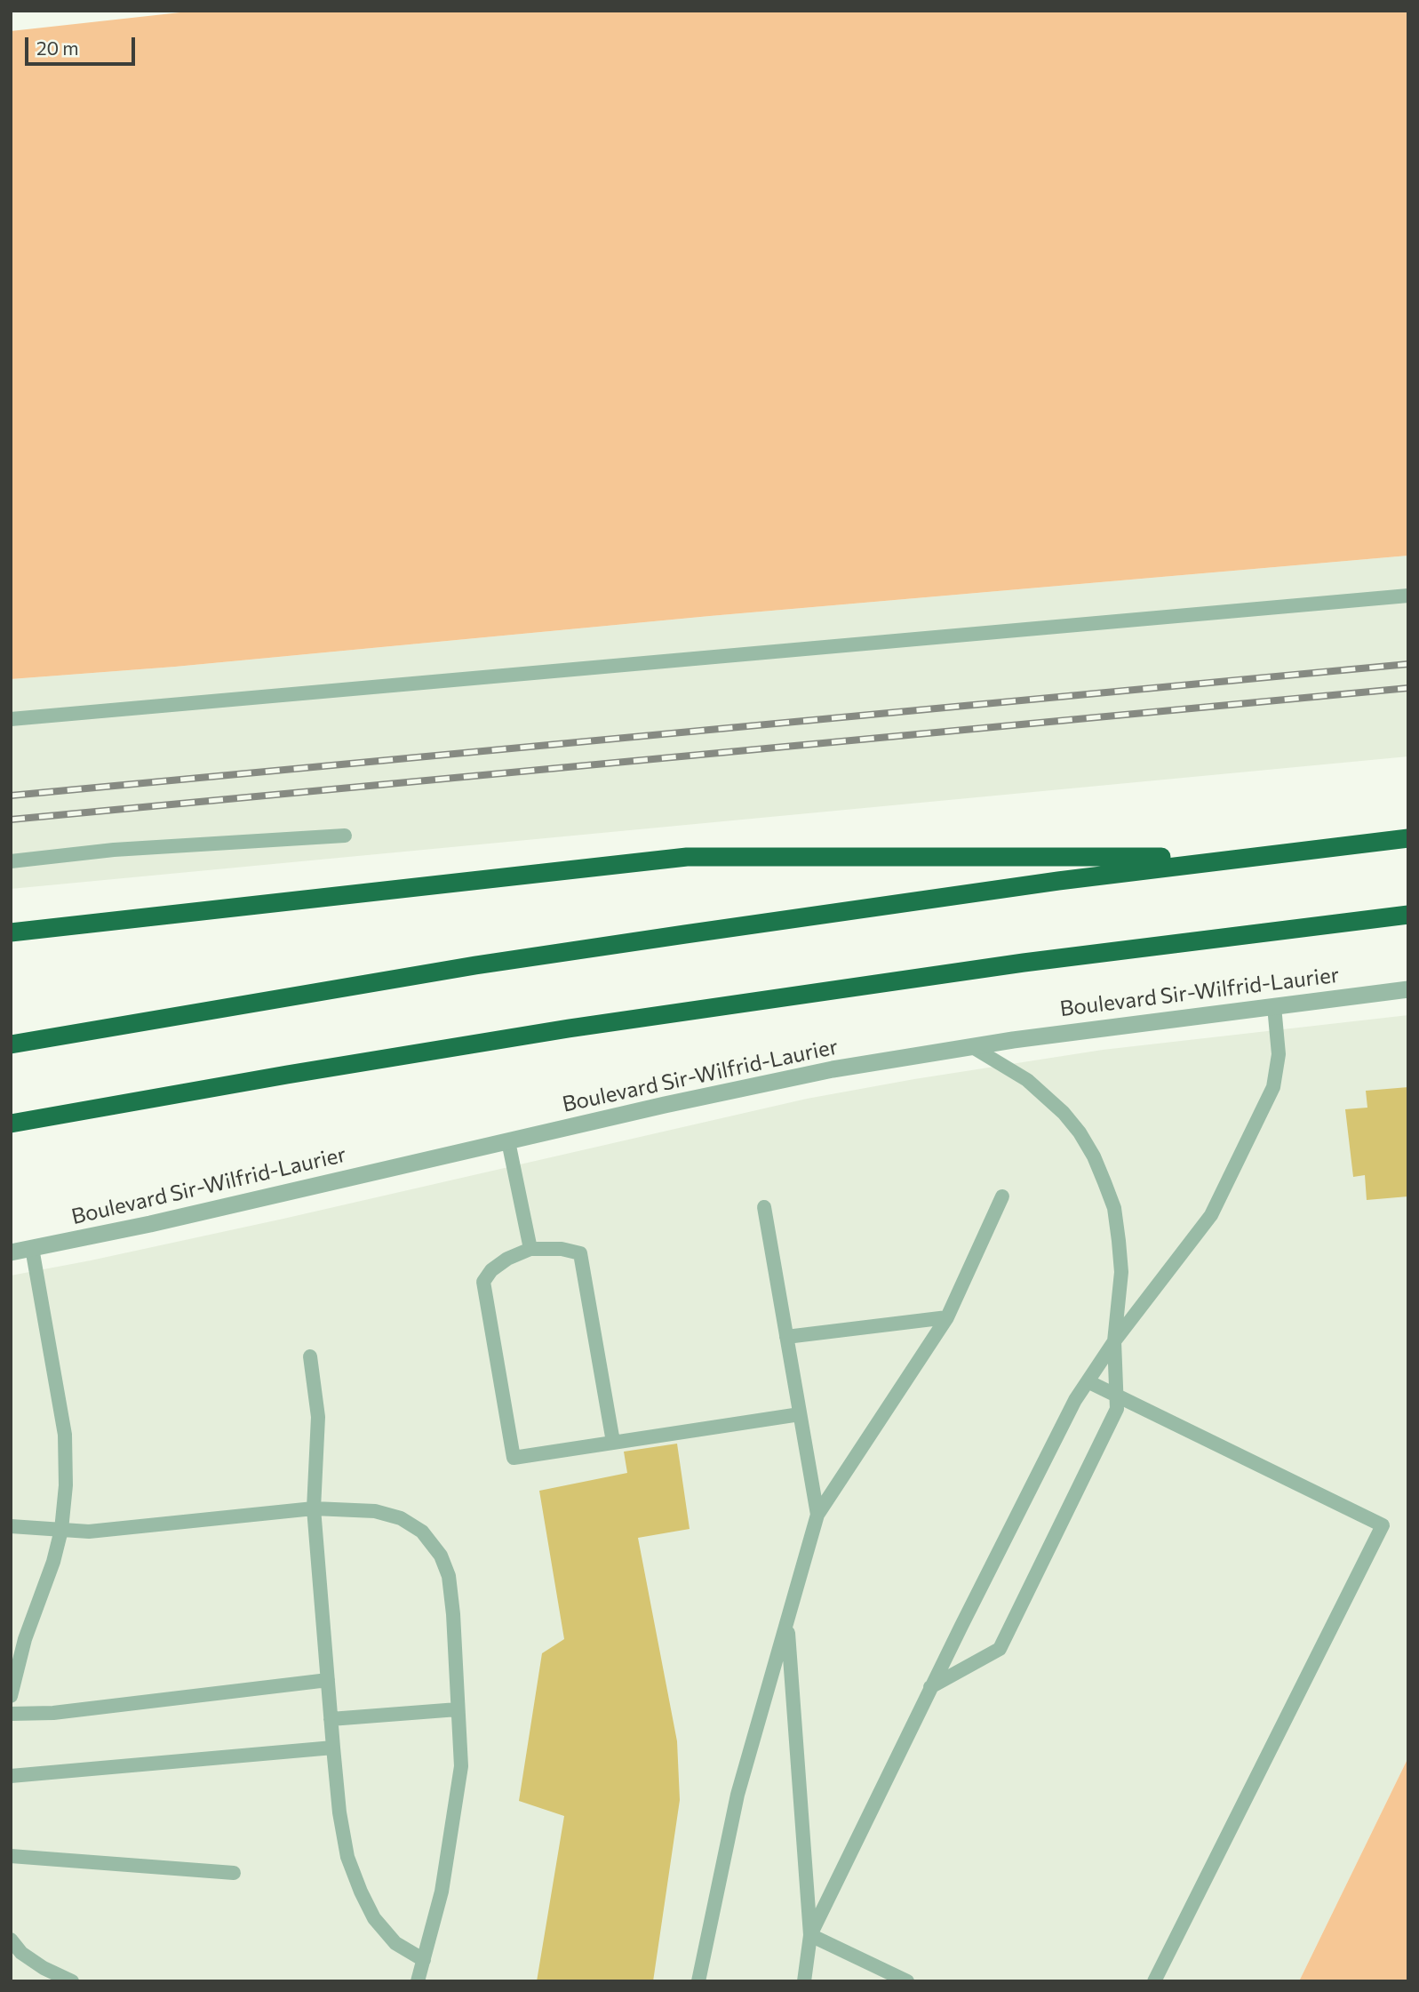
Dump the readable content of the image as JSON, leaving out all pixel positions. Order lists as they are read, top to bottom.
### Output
{
  "streets": {
    "street": ["Boulevard Sir-Wilfrid-Laurier"]
  },
  "scale_bar": "20 m"
}
